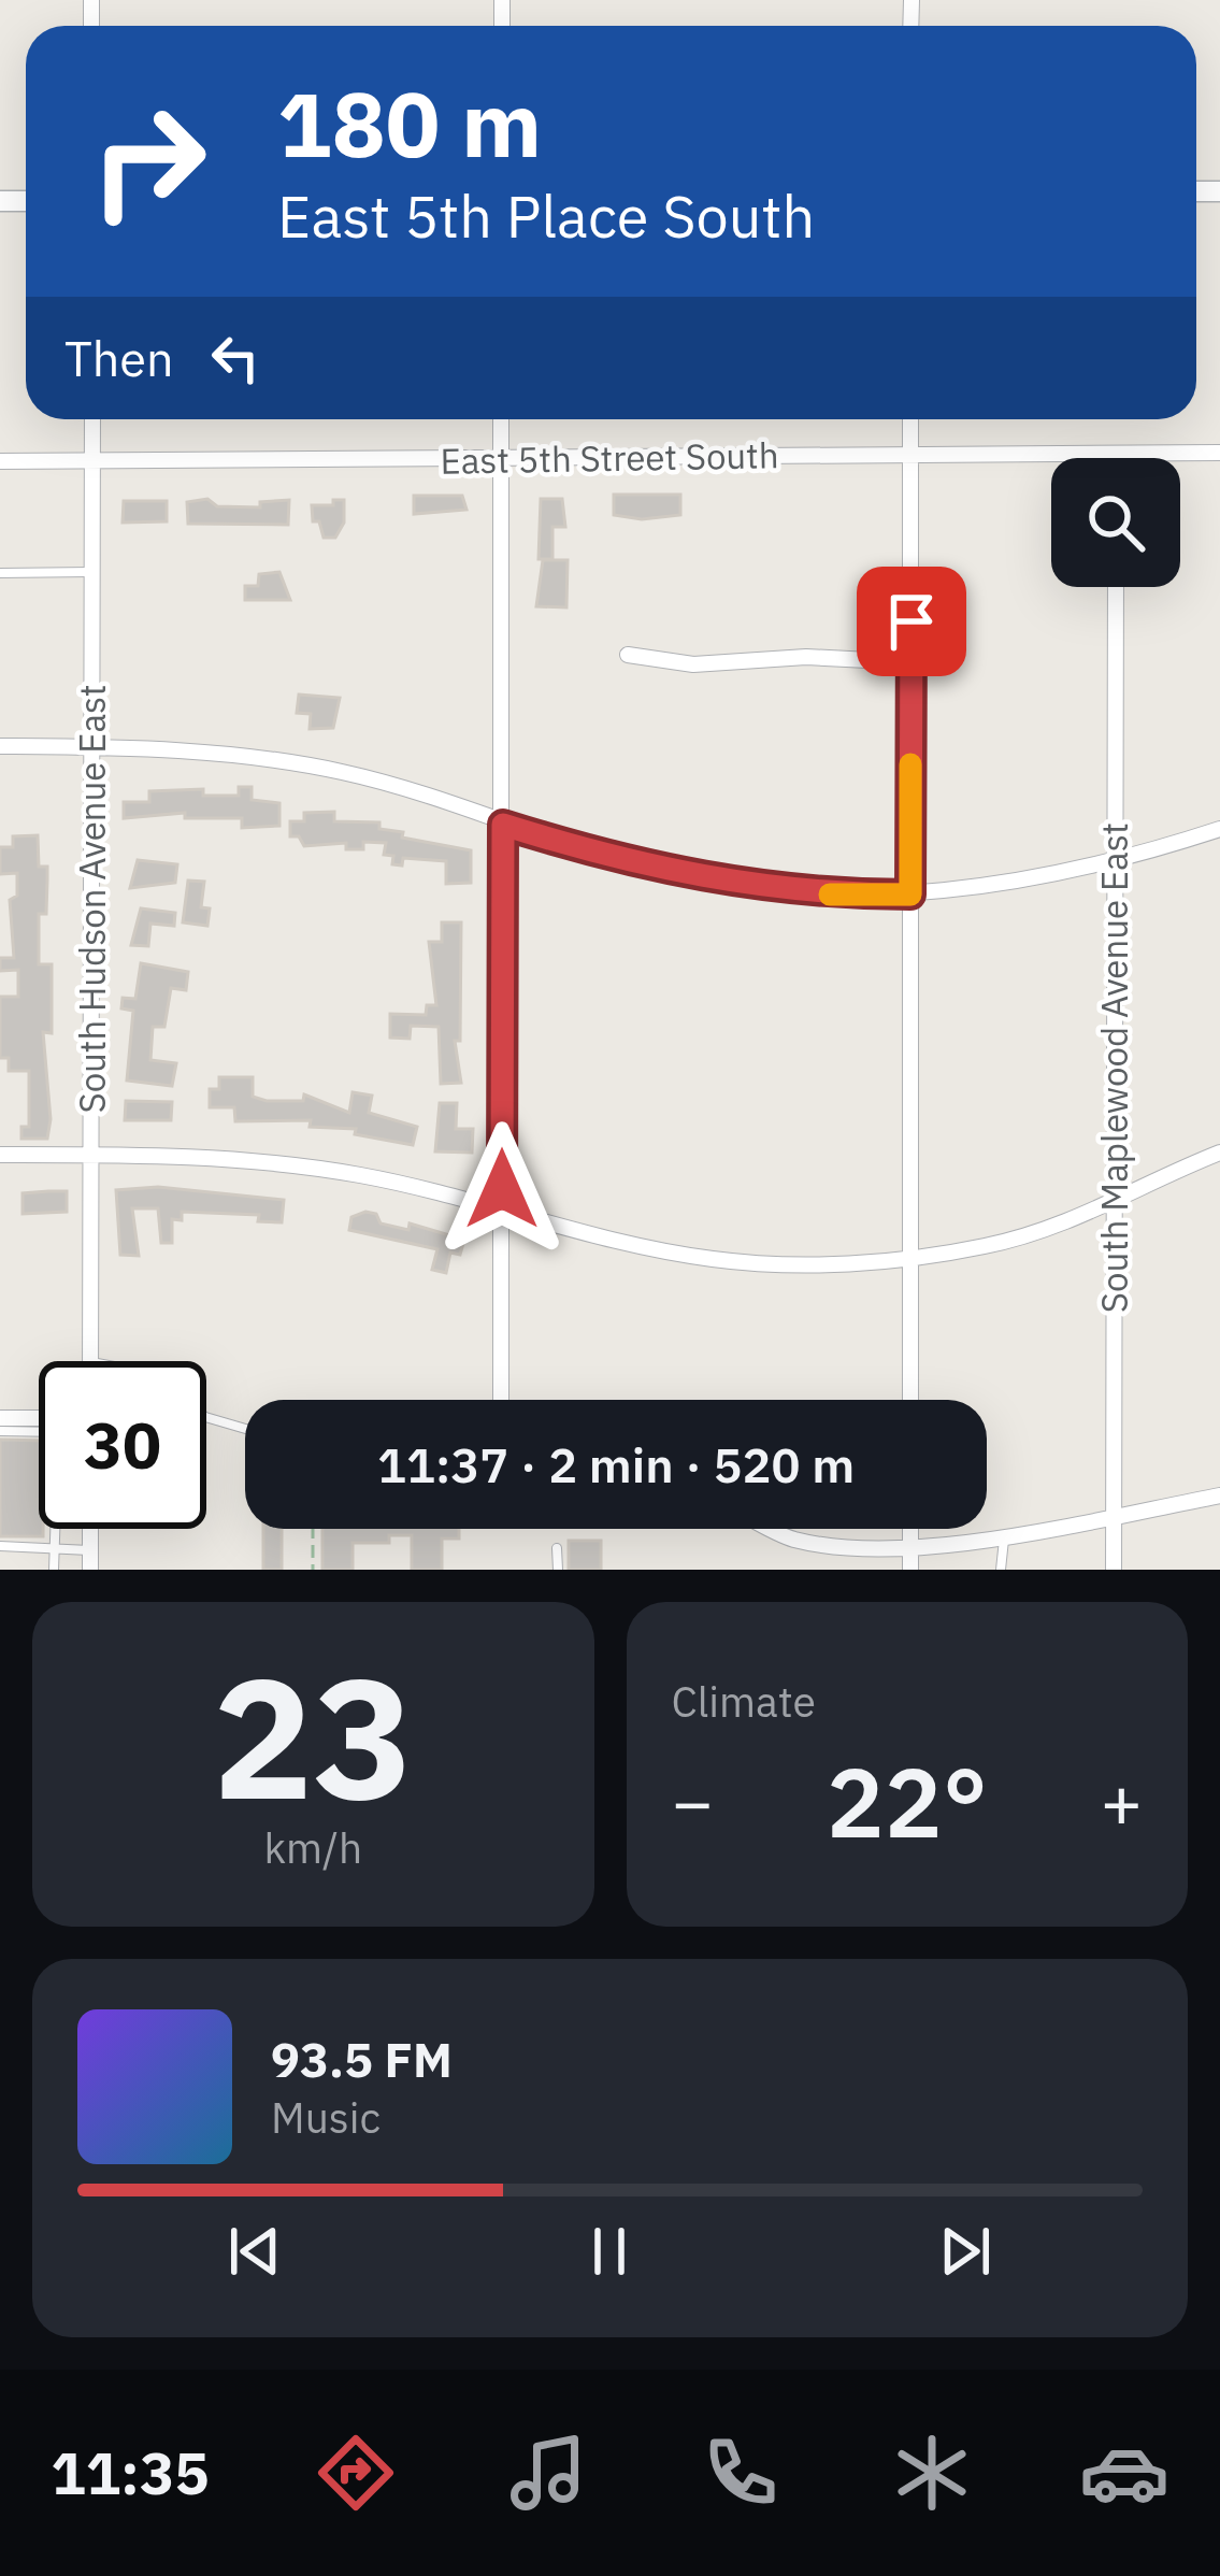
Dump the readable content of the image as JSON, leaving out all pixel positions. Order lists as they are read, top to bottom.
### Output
{
  "streets": {
    "street": ["East 5th Street South", "South Hudson Avenue East", "South Maplewood Avenue East"]
  },
  "crossings": [
    ["East 5th Street South", "South Hudson Avenue East"]
  ],
  "page": {
    "turn": ["180 m", "East 5th Place South"],
    "then": "Then",
    "limit": "30",
    "trip": "11:37 · 2 min · 520 m",
    "tile": [
      ["23", "km/h"],
      "Climate"
    ],
    "heat": ["−", "22°", "+"],
    "song": ["93.5 FM", "Music"],
    "tabs": "11:35"
  }
}
